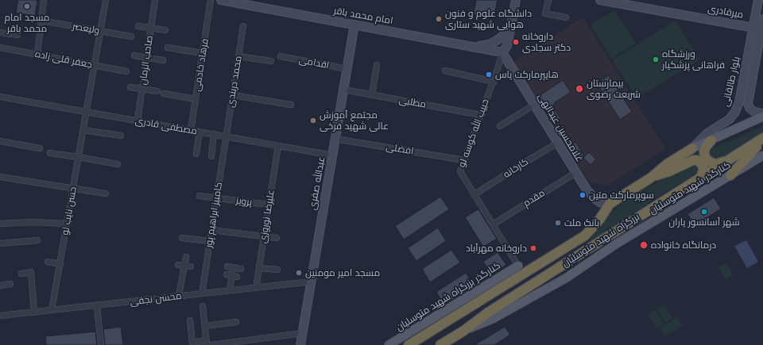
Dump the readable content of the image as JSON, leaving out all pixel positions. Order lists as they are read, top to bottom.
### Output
{
  "streets": {
    "highway": ["بزرگراه شهید متوسلیان"],
    "main road": ["کنارگذر شهید متوسلیان", "کنارگذر بزرگراه شهید متوسلیان"],
    "street": [
      "میرقادری",
      "امام محمد باقر",
      "ولیعصر",
      "جعفر قلی زاده",
      "صاحب الزمان",
      "اقدامی",
      "فرهاد خادمی",
      "محمد دربندی",
      "بلوار طالقانی",
      "مطلبی",
      "مصطفی قادری",
      "غلامحسین عبدالهی",
      "حبیب الله کوسه لو",
      "افضلی",
      "کارخانه",
      "عبدالله صفری",
      "مقدم",
      "پرویز",
      "حسن نایب لو",
      "کامبیز ابراهیم پور",
      "علیرضا نوروزی",
      "محسن نجفی"
    ]
  },
  "crossings": [
    ["میرقادری", "بلوار طالقانی"],
    ["امام محمد باقر", "غلامحسین عبدالهی"],
    ["امام محمد باقر", "حبیب الله کوسه لو"],
    ["امام محمد باقر", "عبدالله صفری"],
    ["ولیعصر", "حسن نایب لو"],
    ["جعفر قلی زاده", "حسن نایب لو"],
    ["صاحب الزمان", "مصطفی قادری"],
    ["اقدامی", "عبدالله صفری"],
    ["فرهاد خادمی", "مصطفی قادری"],
    ["محمد دربندی", "مصطفی قادری"],
    ["محمد دربندی", "کامبیز ابراهیم پور"],
    ["بلوار طالقانی", "بزرگراه شهید متوسلیان"],
    ["مطلبی", "حبیب الله کوسه لو"],
    ["مطلبی", "عبدالله صفری"],
    ["مصطفی قادری", "عبدالله صفری"],
    ["مصطفی قادری", "حسن نایب لو"],
    ["مصطفی قادری", "کامبیز ابراهیم پور"],
    ["مصطفی قادری", "علیرضا نوروزی"],
    ["غلامحسین عبدالهی", "حبیب الله کوسه لو"],
    ["غلامحسین عبدالهی", "کارخانه"],
    ["غلامحسین عبدالهی", "مقدم"],
    ["غلامحسین عبدالهی", "بزرگراه شهید متوسلیان"],
    ["حبیب الله کوسه لو", "افضلی"],
    ["حبیب الله کوسه لو", "کارخانه"],
    ["حبیب الله کوسه لو", "مقدم"],
    ["حبیب الله کوسه لو", "بزرگراه شهید متوسلیان"],
    ["حبیب الله کوسه لو", "کنارگذر بزرگراه شهید متوسلیان"],
    ["افضلی", "عبدالله صفری"],
    ["عبدالله صفری", "محسن نجفی"],
    ["کنارگذر شهید متوسلیان", "بزرگراه شهید متوسلیان"],
    ["پرویز", "کامبیز ابراهیم پور"],
    ["پرویز", "علیرضا نوروزی"],
    ["حسن نایب لو", "محسن نجفی"],
    ["کامبیز ابراهیم پور", "محسن نجفی"],
    ["علیرضا نوروزی", "محسن نجفی"]
  ],
  "places": [
    "مسجد امام محمد باقر",
    "دانشگاه علوم و فنون هوایی شهید ستاری",
    "داروخانه دکتر سجادی",
    "ورزشگاه فراهانی پزشکیار",
    "هایپرمارکت یاس",
    "بیمارستان شریعت رضوی",
    "مجتمع آموزش عالی شهید فرخی",
    "سوپرمارکت متین",
    "شهر آسانسور یاران",
    "بانک ملت",
    "درمانگاه خانواده",
    "داروخانه مهرآباد",
    "مسجد امیر مومنین"
  ]
}
